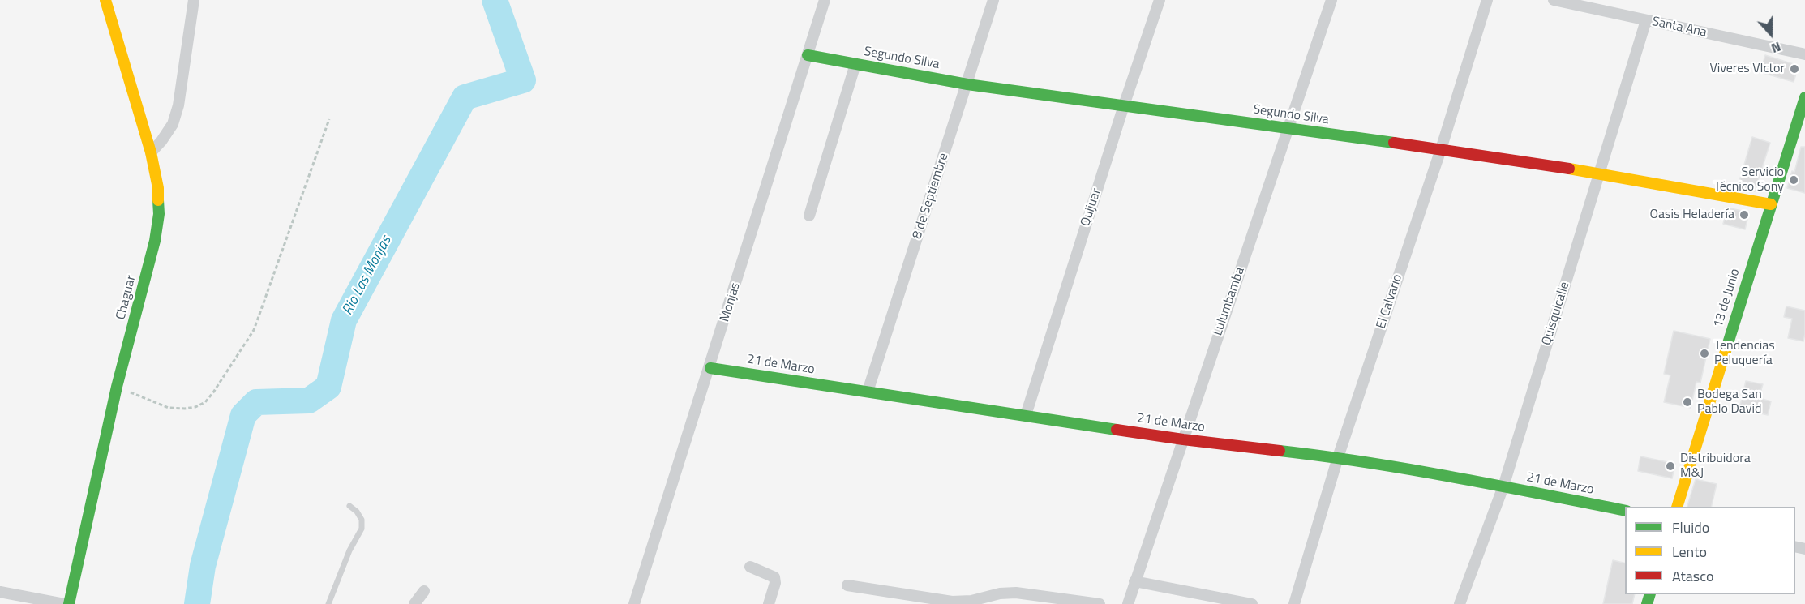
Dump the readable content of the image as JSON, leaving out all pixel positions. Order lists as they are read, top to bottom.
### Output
{
  "streets": {
    "street": [
      "Santa Ana",
      "Segundo Silva",
      "8 de Septiembre",
      "Quijuar",
      "Chaguar",
      "13 de Junio",
      "Lulumbamba",
      "El Calvario",
      "Monjas",
      "Quisquicalle",
      "21 de Marzo"
    ]
  },
  "crossings": [
    ["Santa Ana", "Quisquicalle"],
    ["Segundo Silva", "8 de Septiembre"],
    ["Segundo Silva", "Quijuar"],
    ["Segundo Silva", "13 de Junio"],
    ["Segundo Silva", "Lulumbamba"],
    ["Segundo Silva", "El Calvario"],
    ["Segundo Silva", "Monjas"],
    ["Segundo Silva", "Quisquicalle"],
    ["8 de Septiembre", "21 de Marzo"],
    ["Quijuar", "21 de Marzo"],
    ["Lulumbamba", "21 de Marzo"],
    ["El Calvario", "21 de Marzo"],
    ["Monjas", "21 de Marzo"],
    ["Quisquicalle", "21 de Marzo"]
  ],
  "water": ["Rio Las Monjas"],
  "places": [
    "Viveres VIctor",
    "Servicio Técnico Sony",
    "Oasis Heladería",
    "Tendencias Peluquería",
    "Bodega San Pablo David",
    "Distribuidora M&J"
  ],
  "legend": ["Fluido", "Lento", "Atasco"],
  "north": "bottom"
}
